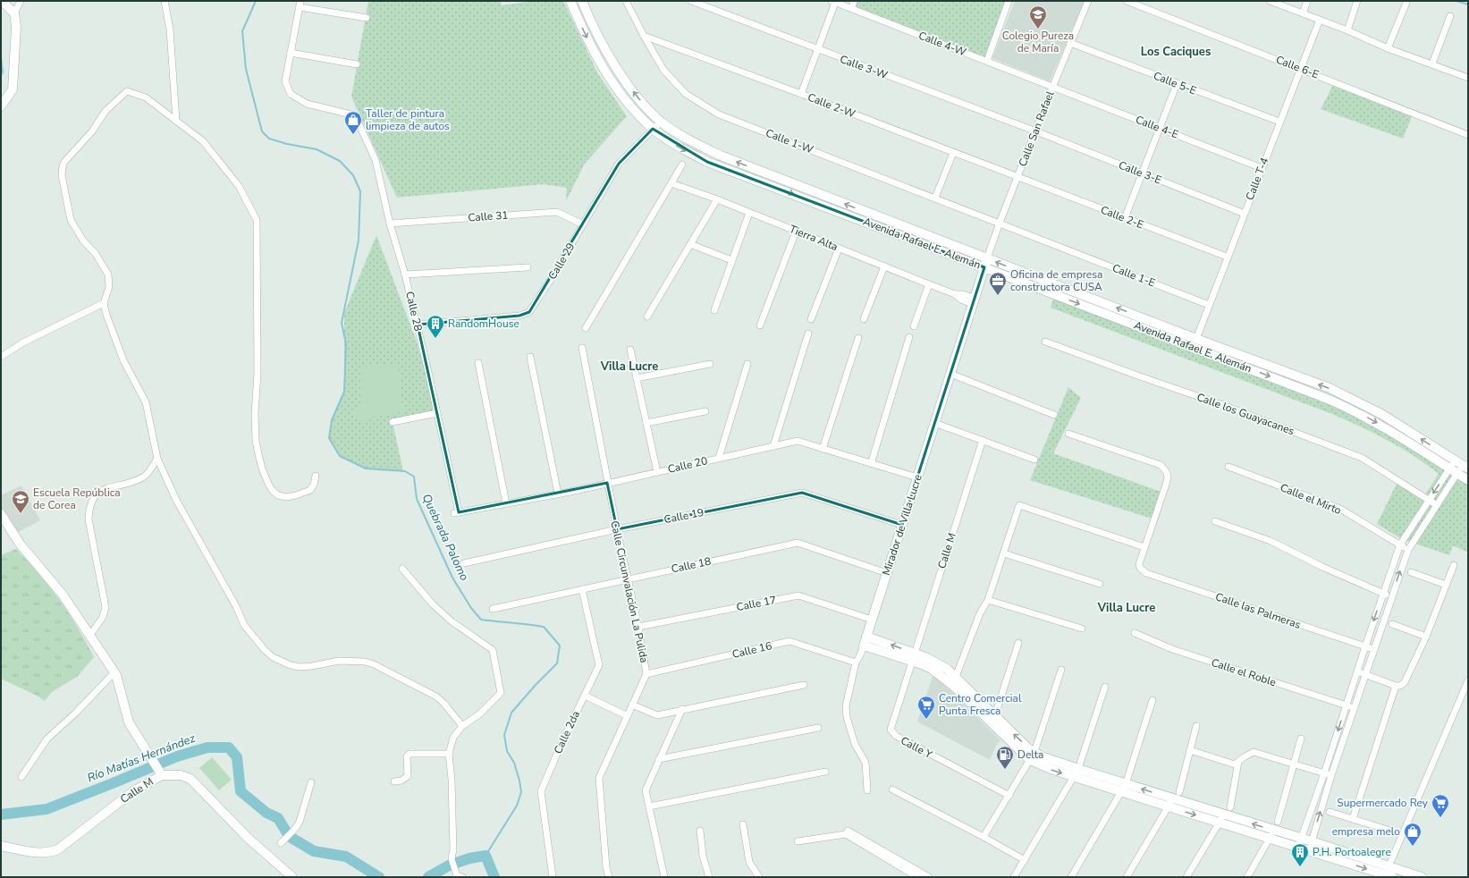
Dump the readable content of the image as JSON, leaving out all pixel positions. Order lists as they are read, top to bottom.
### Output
{
  "streets": {
    "main road": ["Avenida Rafael E. Alemán", "Mirador de Villa Lucre", "Calle M"],
    "street": [
      "Calle 4-W",
      "Calle 3-W",
      "Calle 6-E",
      "Calle 5-E",
      "Calle 2-W",
      "Calle 4-E",
      "Calle San Rafael",
      "Calle 1-W",
      "Calle 3-E",
      "Calle T-4",
      "Calle 31",
      "Calle 2-E",
      "Tierra Alta",
      "Calle 29",
      "Calle 1-E",
      "Calle 28",
      "Calle los Guayacanes",
      "Calle 20",
      "Calle el Mirto",
      "Calle 19",
      "Calle 18",
      "Calle Circunvalación La Pulida",
      "Calle 17",
      "Calle las Palmeras",
      "Calle 16",
      "Calle el Roble",
      "Calle 2da",
      "Calle Y"
    ]
  },
  "crossings": [
    ["Calle 4-W", "Calle 4-E"],
    ["Calle 4-W", "Calle San Rafael"],
    ["Calle 3-W", "Calle San Rafael"],
    ["Calle 3-W", "Calle 3-E"],
    ["Calle 6-E", "Calle T-4"],
    ["Calle 5-E", "Calle San Rafael"],
    ["Calle 5-E", "Calle T-4"],
    ["Calle 2-W", "Calle San Rafael"],
    ["Calle 2-W", "Calle 1-W"],
    ["Calle 2-W", "Calle 2-E"],
    ["Calle 4-E", "Calle San Rafael"],
    ["Calle 4-E", "Calle T-4"],
    ["Calle San Rafael", "Calle 1-W"],
    ["Calle San Rafael", "Calle 3-E"],
    ["Calle San Rafael", "Calle 2-E"],
    ["Calle San Rafael", "Avenida Rafael E. Alemán"],
    ["Calle San Rafael", "Calle 1-E"],
    ["Calle San Rafael", "Mirador de Villa Lucre"],
    ["Calle 1-W", "Calle 1-E"],
    ["Calle 3-E", "Calle T-4"],
    ["Calle T-4", "Calle 2-E"],
    ["Calle T-4", "Avenida Rafael E. Alemán"],
    ["Calle T-4", "Calle 1-E"],
    ["Calle 31", "Calle 29"],
    ["Calle 31", "Calle 28"],
    ["Tierra Alta", "Mirador de Villa Lucre"],
    ["Avenida Rafael E. Alemán", "Calle 29"],
    ["Avenida Rafael E. Alemán", "Mirador de Villa Lucre"],
    ["Calle 29", "Calle 28"],
    ["Calle 28", "Calle 20"],
    ["Calle 20", "Mirador de Villa Lucre"],
    ["Calle 20", "Calle Circunvalación La Pulida"],
    ["Calle 19", "Mirador de Villa Lucre"],
    ["Calle 19", "Calle Circunvalación La Pulida"],
    ["Mirador de Villa Lucre", "Calle 18"],
    ["Mirador de Villa Lucre", "Calle 17"],
    ["Mirador de Villa Lucre", "Calle 16"],
    ["Calle M", "Calle Y"],
    ["Calle 18", "Calle Circunvalación La Pulida"],
    ["Calle 18", "Calle 2da"],
    ["Calle Circunvalación La Pulida", "Calle 17"],
    ["Calle Circunvalación La Pulida", "Calle 16"]
  ],
  "districts": ["Los Caciques", "Villa Lucre", "Villa Lucre"],
  "water": ["Quebrada Palomo", "Río Matías Hernández"],
  "places": {
    "school or university": ["Colegio Pureza de María", "Escuela República de Corea"],
    "shop": ["Taller de pintura limpieza de autos", "empresa melo"],
    "office": ["Oficina de empresa constructora CUSA"],
    "building": ["RandomHouse", "P.H. Portoalegre"],
    "supermarket": ["Centro Comercial Punta Fresca", "Supermercado Rey"],
    "fuel station": ["Delta"]
  }
}
